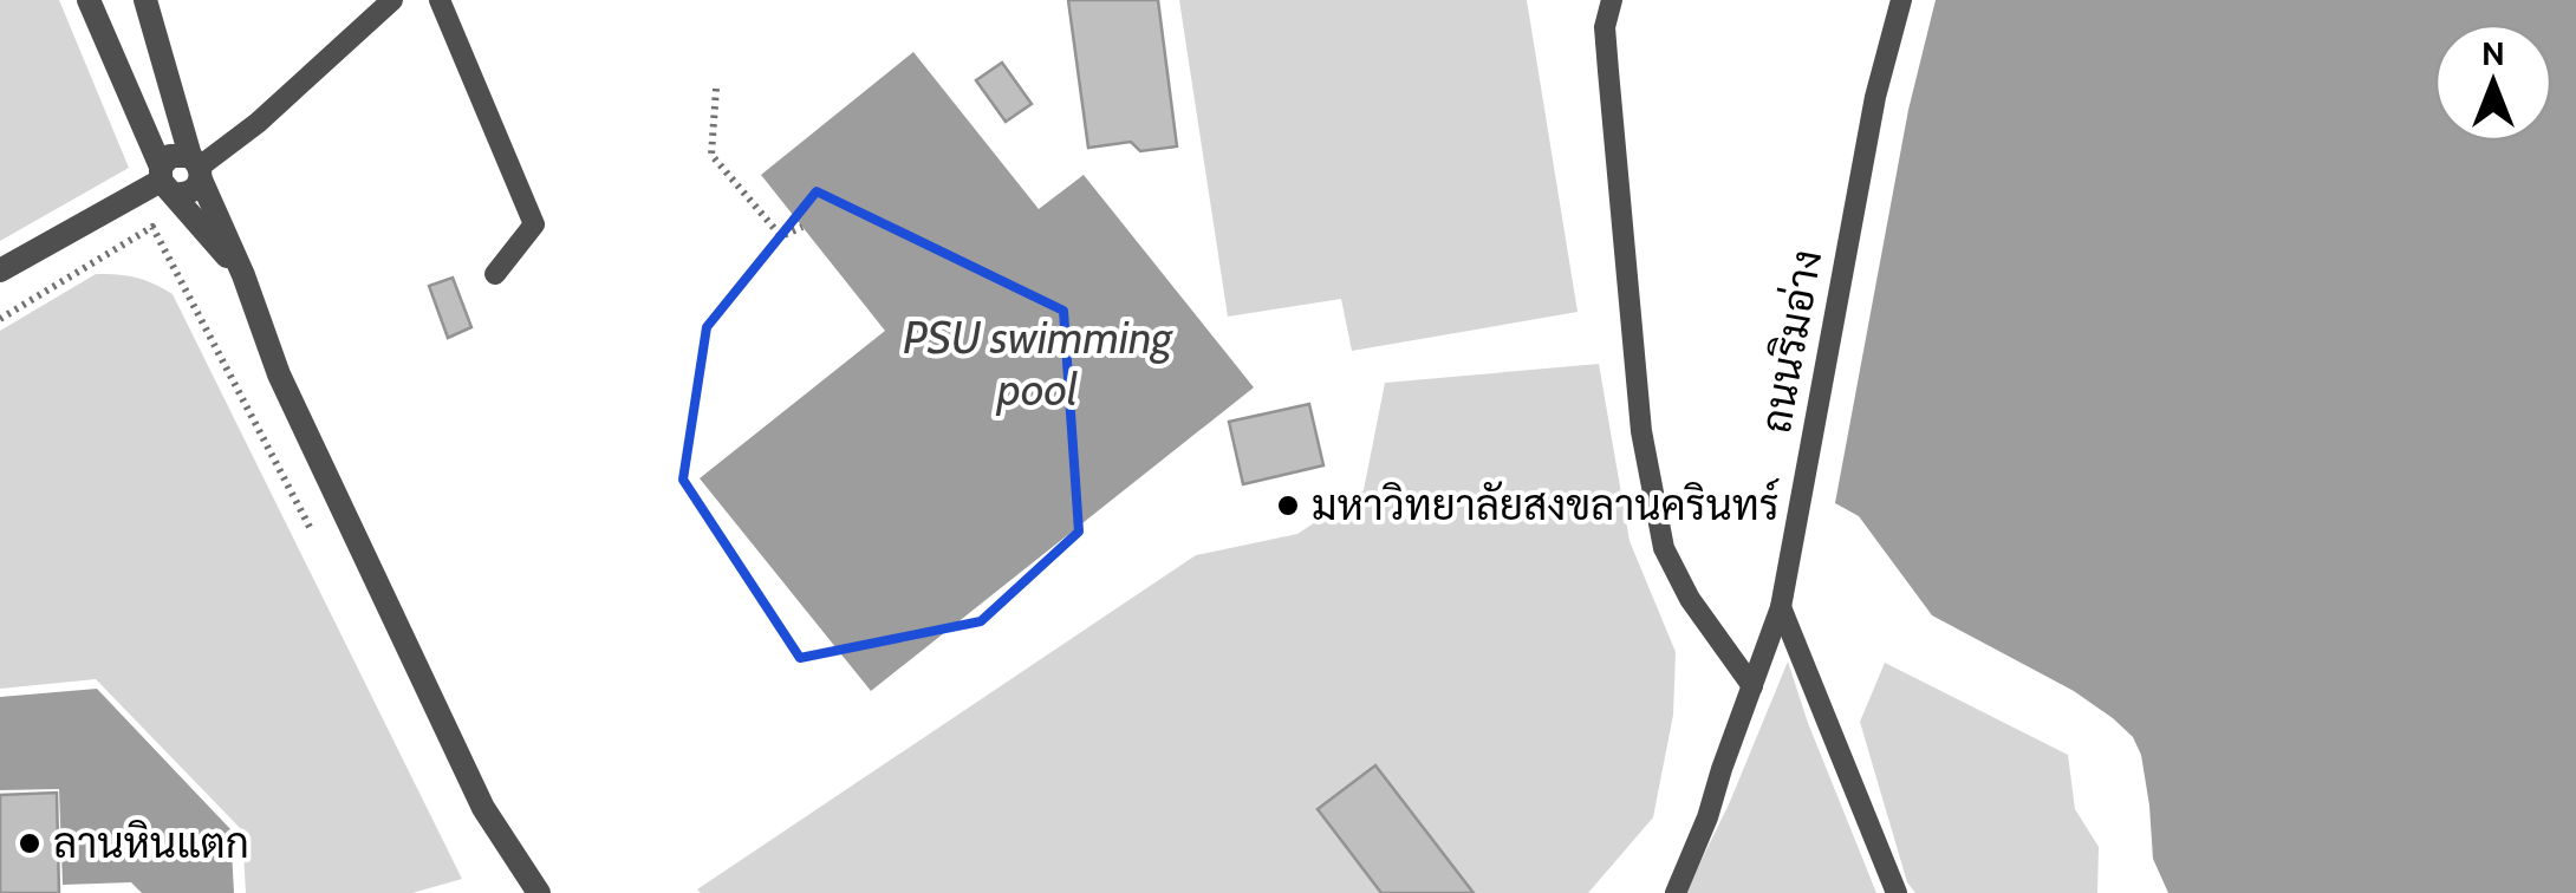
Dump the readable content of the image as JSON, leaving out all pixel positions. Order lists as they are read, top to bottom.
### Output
{
  "streets": {
    "lane": ["ถนนริมอ่าง"]
  },
  "water": ["PSU swimming pool"],
  "places": ["มหาวิทยาลัยสงขลานครินทร์", "ลานหินแตก"],
  "north": "top"
}
